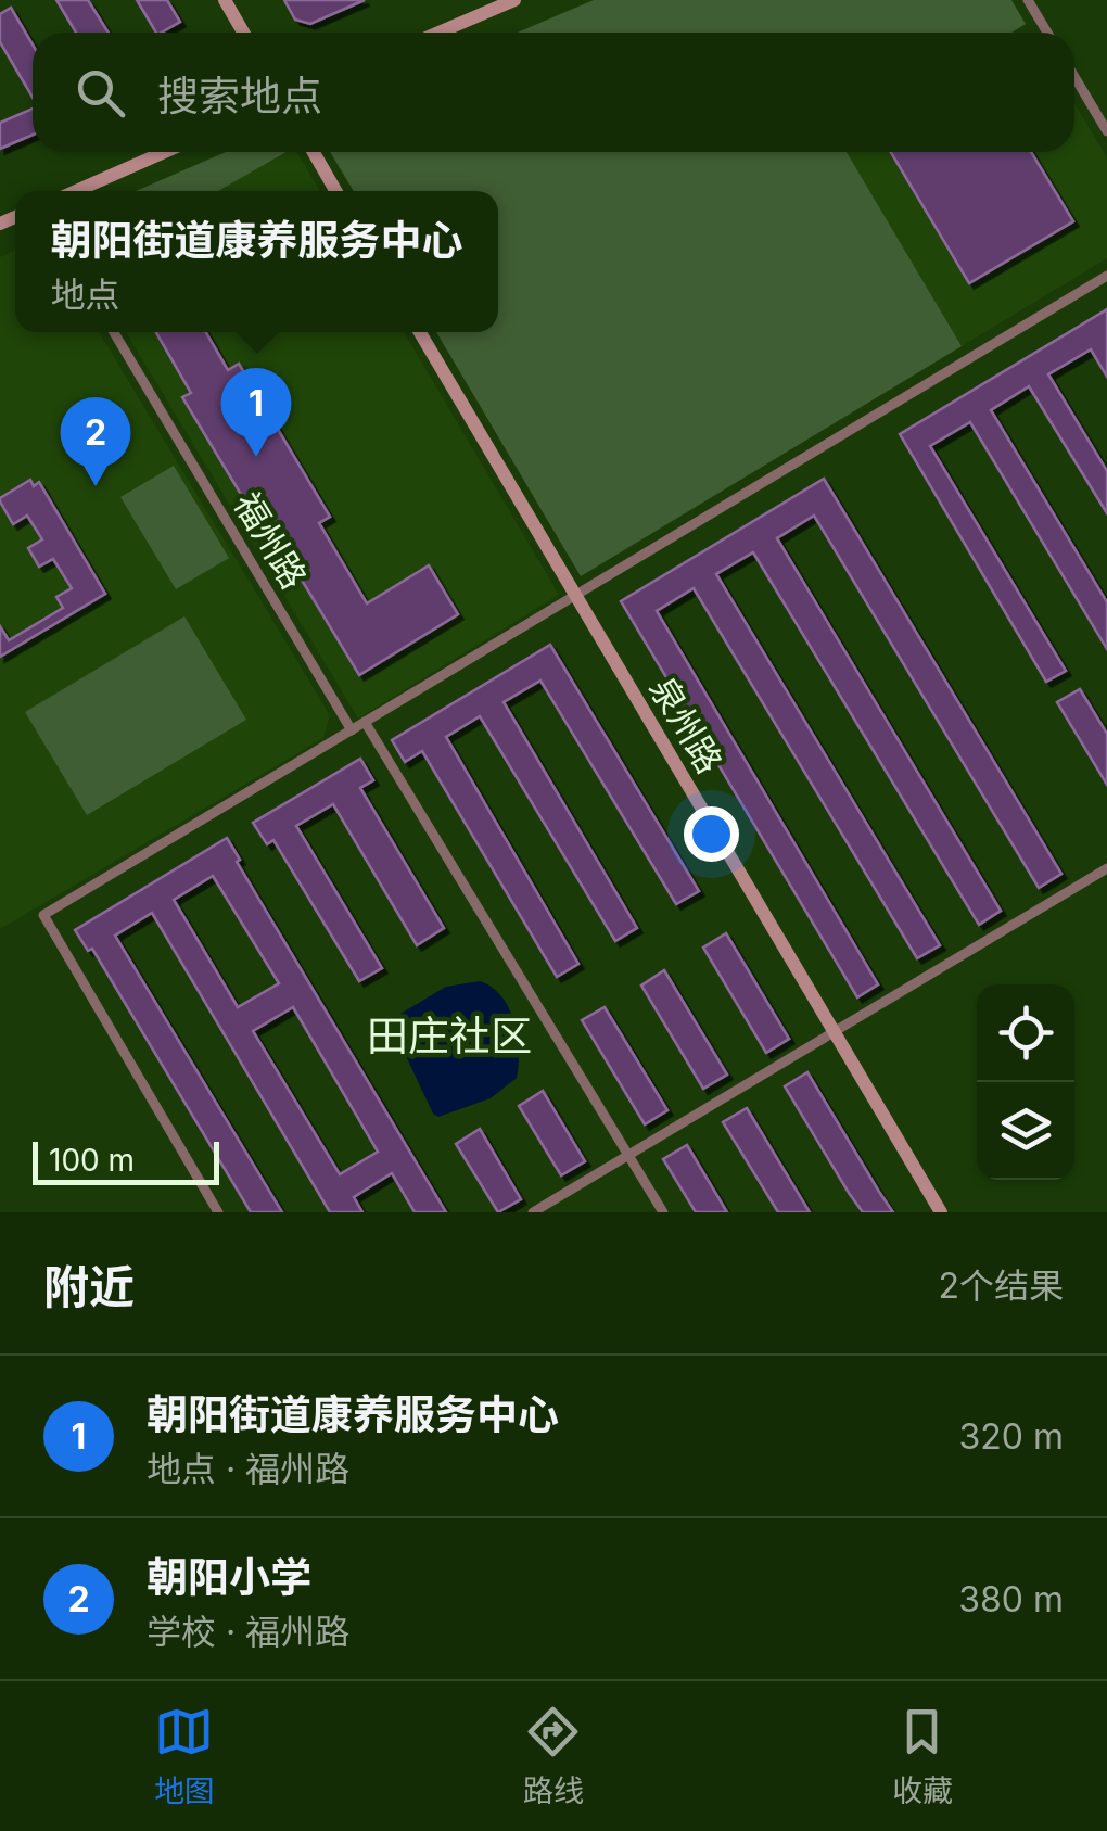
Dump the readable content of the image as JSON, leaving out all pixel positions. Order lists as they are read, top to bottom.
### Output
{
  "streets": {
    "street": ["福州路", "泉州路"]
  },
  "districts": ["田庄社区"],
  "scale_bar": "100 m",
  "page": {
    "search": "搜索地点",
    "popup": ["朝阳街道康养服务中心", "地点"],
    "pins": ["1", "2"],
    "scale": "100 m",
    "heading": ["附近", "2个结果"],
    "list": [
      {
        "mark": "1",
        "name": "朝阳街道康养服务中心",
        "note": "地点 · 福州路",
        "value": "320 m"
      },
      {
        "mark": "2",
        "name": "朝阳小学",
        "note": "学校 · 福州路",
        "value": "380 m"
      }
    ],
    "nav": ["地图", "路线", "收藏"]
  }
}
